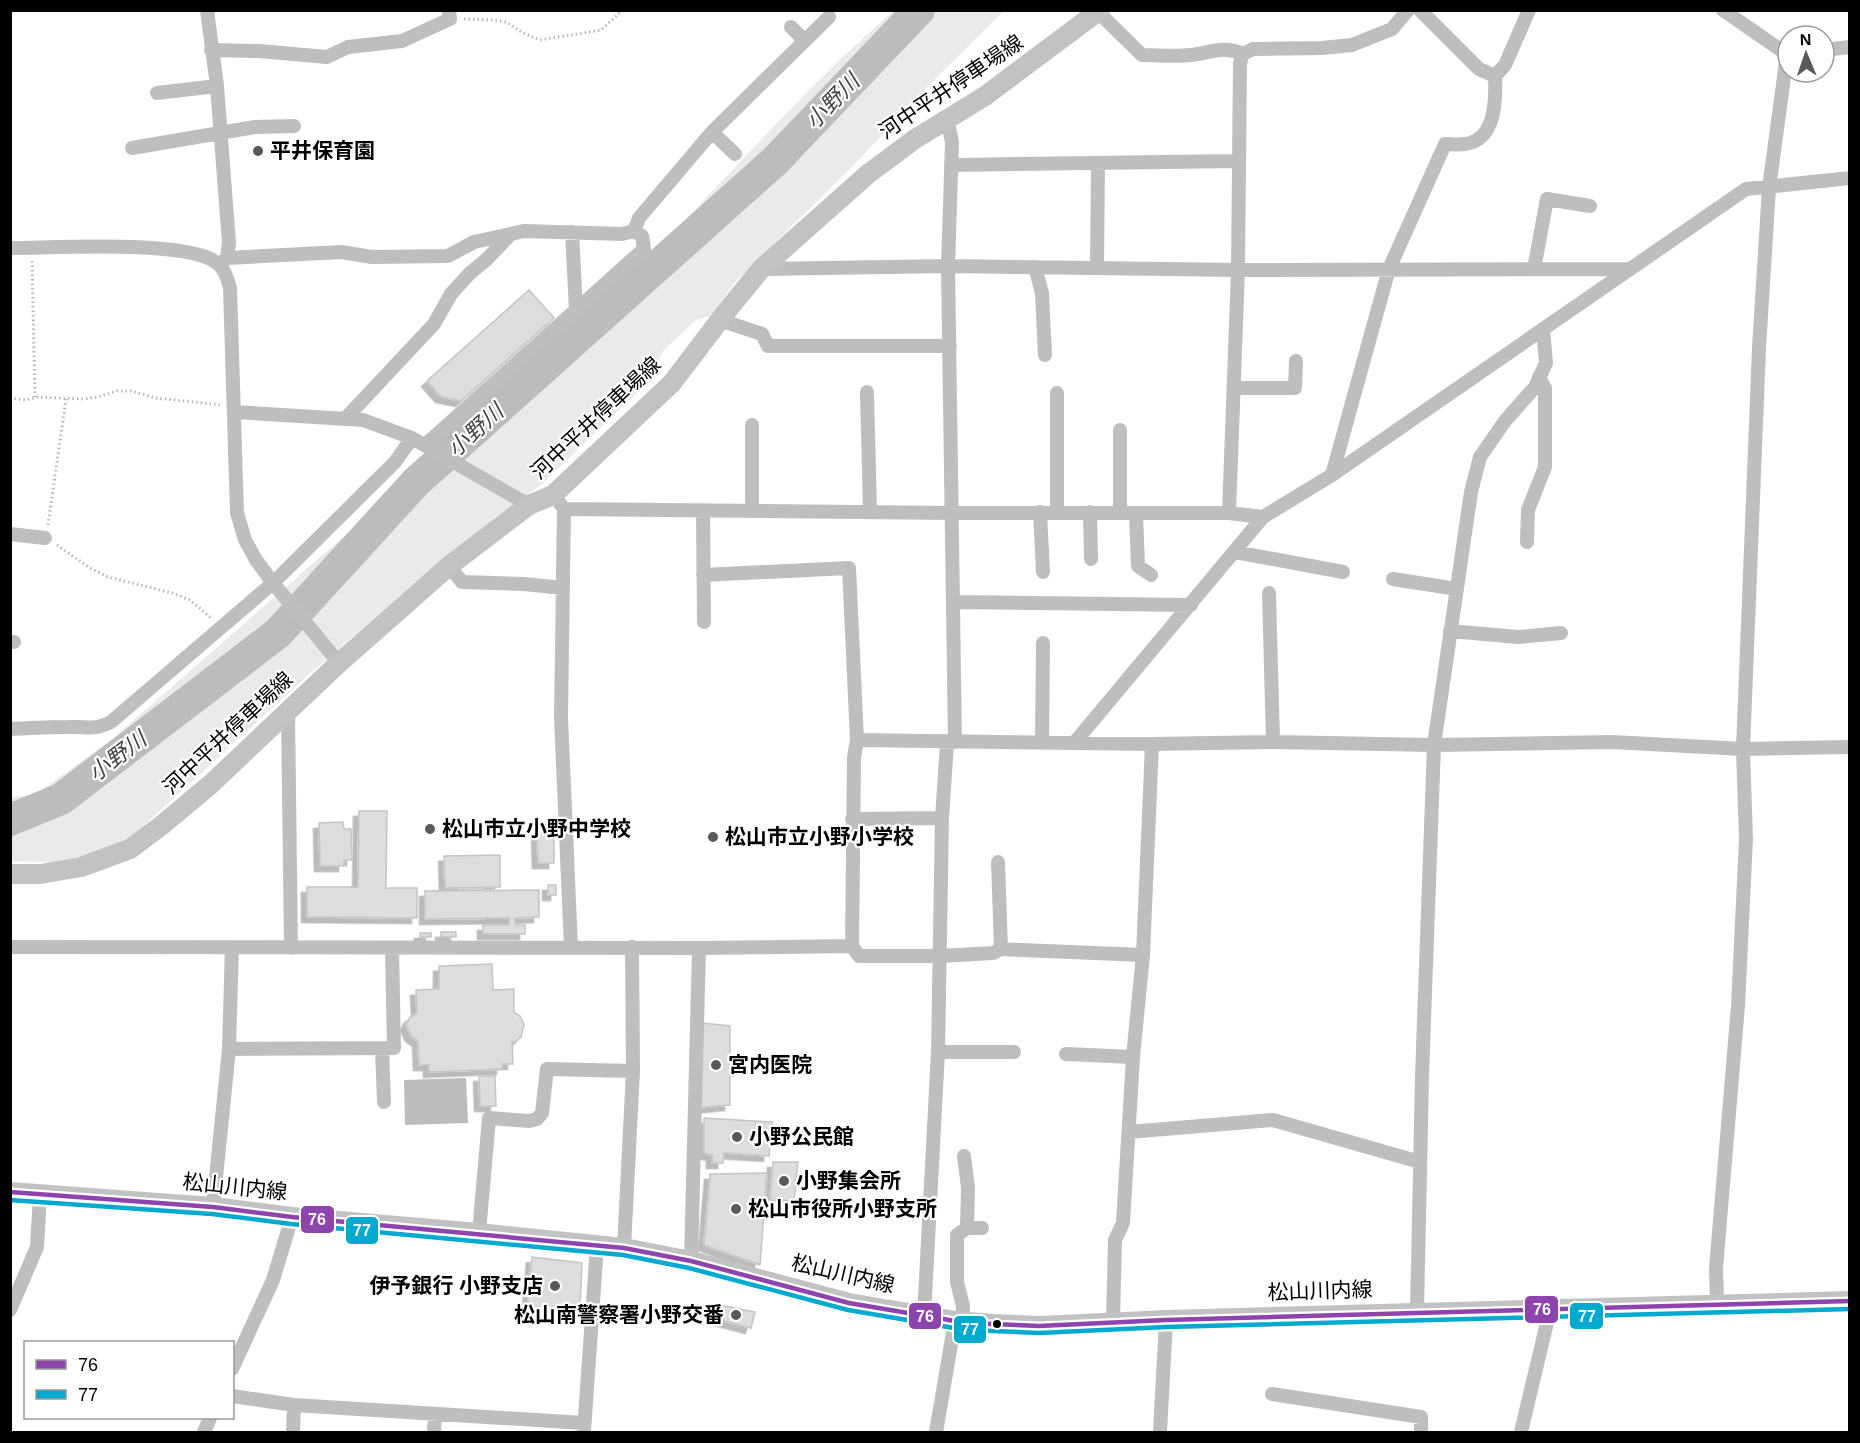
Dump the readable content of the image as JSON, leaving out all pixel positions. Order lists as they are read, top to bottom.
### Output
{
  "streets": {
    "main road": ["河中平井停車場線", "松山川内線"]
  },
  "water": ["小野川"],
  "places": [
    "平井保育園",
    "松山市立小野中学校",
    "松山市立小野小学校",
    "宮内医院",
    "小野公民館",
    "小野集会所",
    "松山市役所小野支所",
    "伊予銀行 小野支店",
    "松山南警察署小野交番"
  ],
  "lines": ["transit line 76", "transit line 77"],
  "legend": ["76", "77"],
  "north": "top"
}
